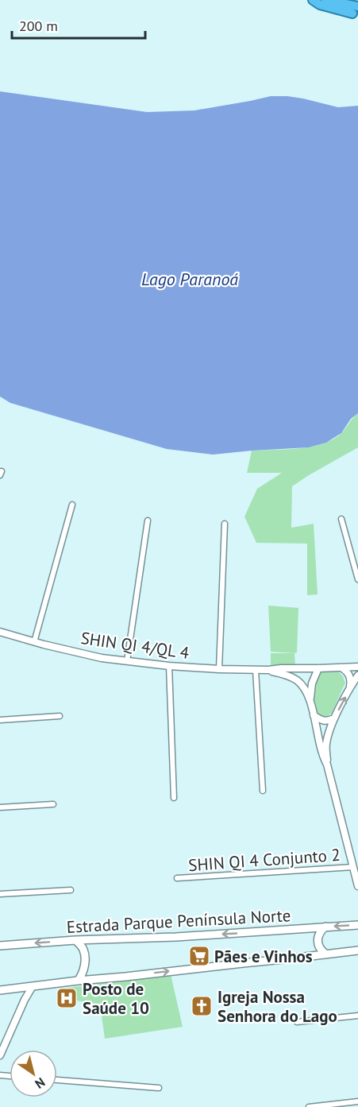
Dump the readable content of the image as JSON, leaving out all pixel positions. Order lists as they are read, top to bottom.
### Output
{
  "streets": {
    "main road": ["Estrada Parque Península Norte"],
    "street": ["SHIN QI 4/QL 4", "SHIN QI 4 Conjunto 2"]
  },
  "crossings": [
    ["SHIN QI 4/QL 4", "SHIN QI 4 Conjunto 2"]
  ],
  "water": ["Lago Paranoá"],
  "places": {
    "supermarket": ["Pães e Vinhos"],
    "hospital": ["Posto de Saúde 10"],
    "church": ["Igreja Nossa Senhora do Lago"]
  },
  "scale_bar": "200 m",
  "north": "bottom right"
}
